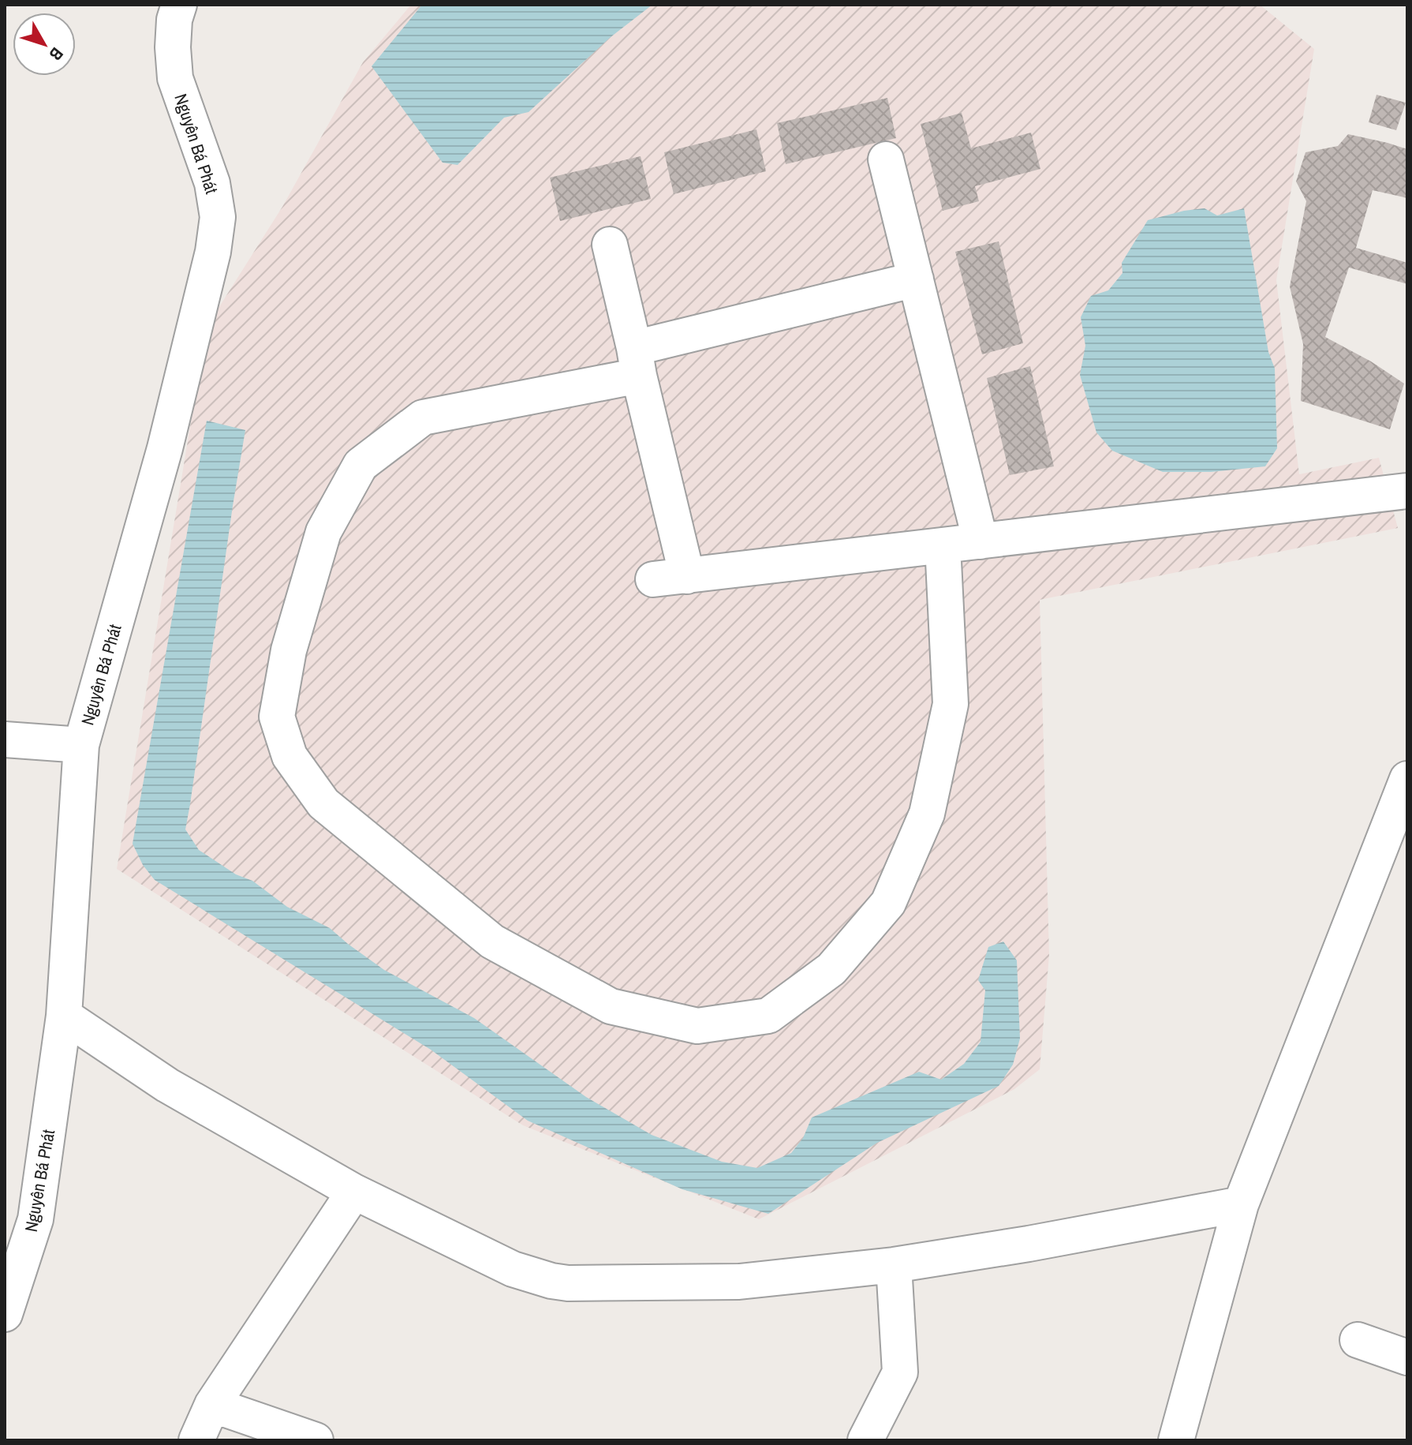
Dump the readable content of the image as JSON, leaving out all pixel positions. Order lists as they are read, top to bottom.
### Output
{
  "streets": {
    "street": ["Nguyên Bá Phát"]
  },
  "north": "bottom right"
}
